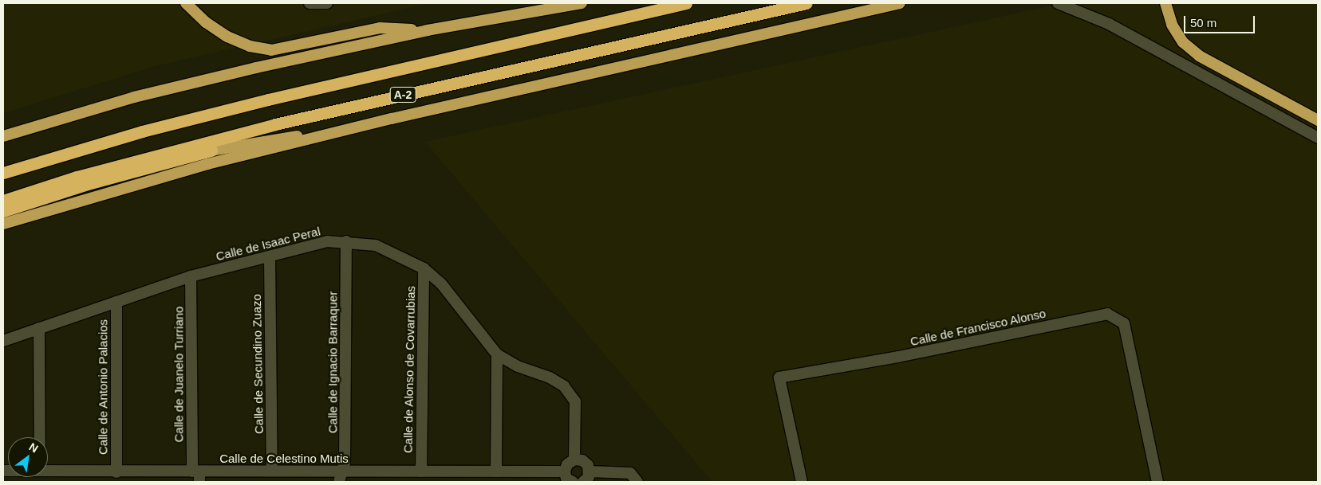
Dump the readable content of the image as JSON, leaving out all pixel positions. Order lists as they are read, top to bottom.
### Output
{
  "streets": {
    "highway": ["A-2"],
    "street": [
      "Calle de Isaac Peral",
      "Calle de Francisco Alonso",
      "Calle de Ignacio Barraquer",
      "Calle de Secundino Zuazo",
      "Calle de Alonso de Covarrubias",
      "Calle de Juanelo Turriano",
      "Calle de Antonio Palacios",
      "Calle de Celestino Mutis"
    ]
  },
  "crossings": [
    ["Calle de Isaac Peral", "Calle de Ignacio Barraquer"],
    ["Calle de Isaac Peral", "Calle de Secundino Zuazo"],
    ["Calle de Isaac Peral", "Calle de Alonso de Covarrubias"],
    ["Calle de Isaac Peral", "Calle de Juanelo Turriano"],
    ["Calle de Isaac Peral", "Calle de Antonio Palacios"],
    ["Calle de Ignacio Barraquer", "Calle de Celestino Mutis"],
    ["Calle de Secundino Zuazo", "Calle de Celestino Mutis"],
    ["Calle de Alonso de Covarrubias", "Calle de Celestino Mutis"],
    ["Calle de Juanelo Turriano", "Calle de Celestino Mutis"],
    ["Calle de Antonio Palacios", "Calle de Celestino Mutis"]
  ],
  "scale_bar": "50 m",
  "north": "top right"
}
